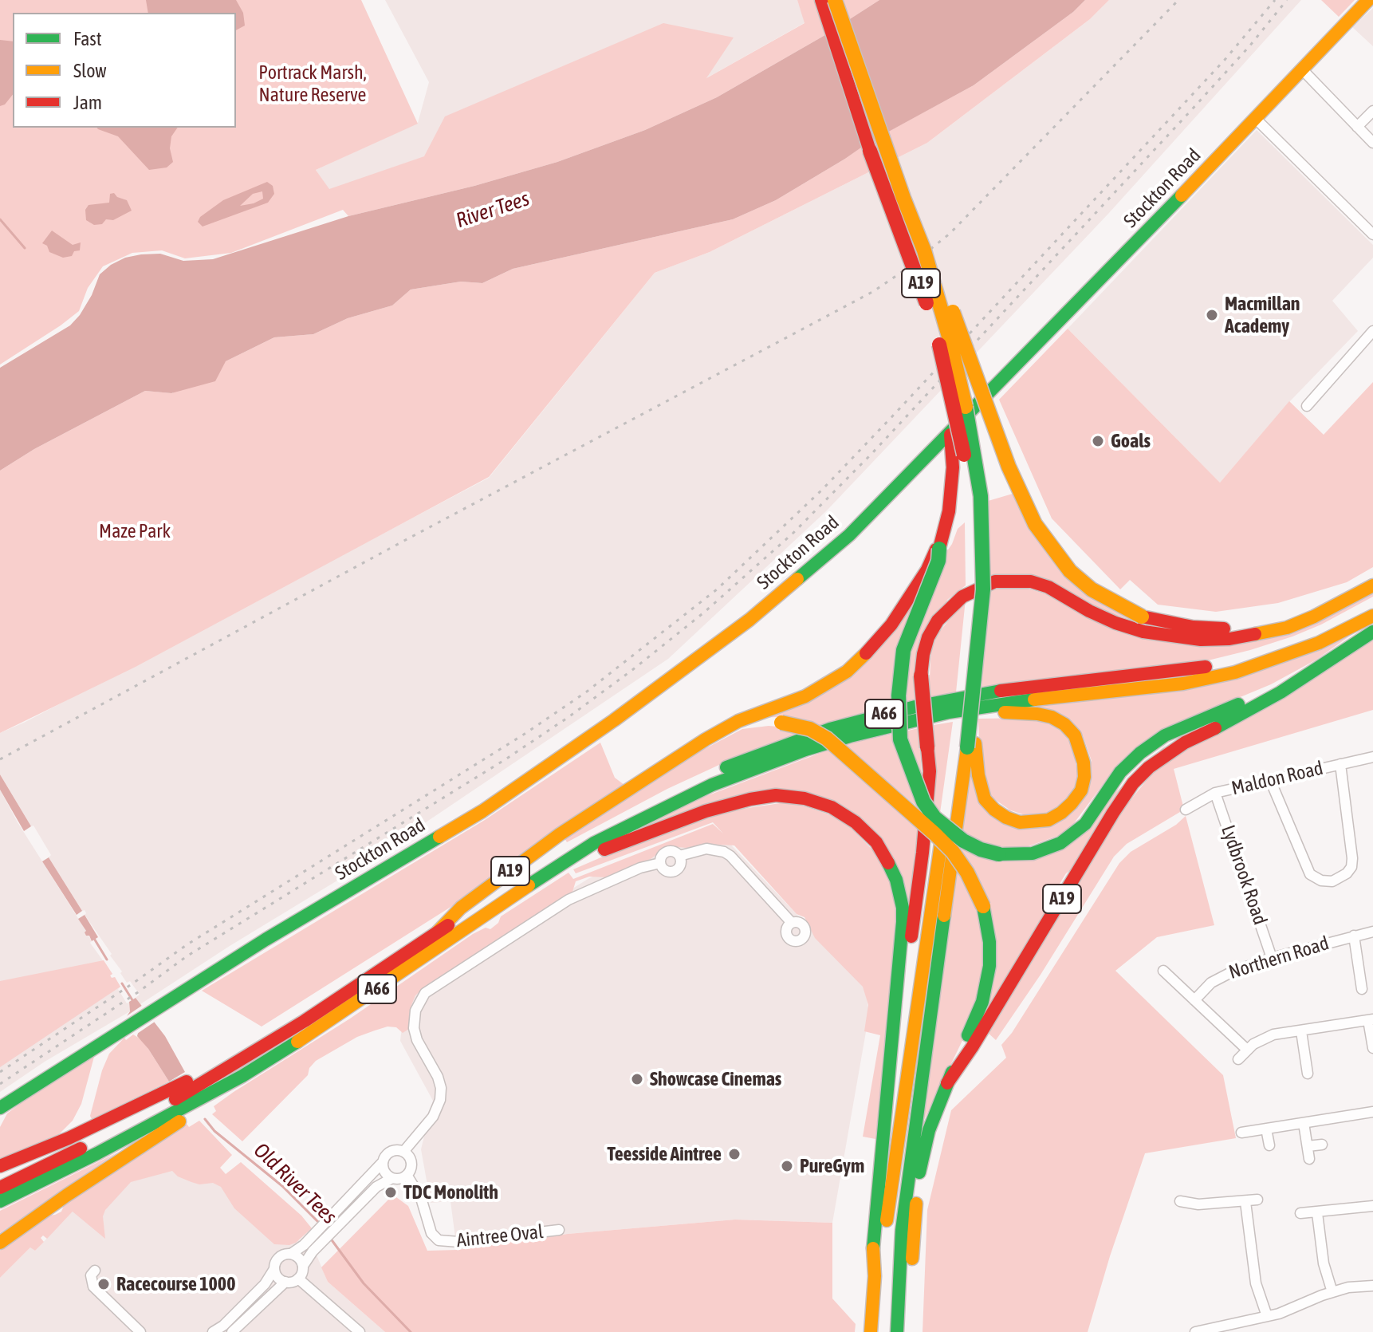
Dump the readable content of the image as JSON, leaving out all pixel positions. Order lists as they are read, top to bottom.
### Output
{
  "streets": {
    "main road": ["Stockton Road", "A19", "A66"],
    "street": [
      "Maldon Road",
      "Lydbrook Road",
      "Northern Road",
      "Aintree Oval"
    ]
  },
  "crossings": [
    ["A19", "A66"],
    ["Maldon Road", "Lydbrook Road"],
    ["Lydbrook Road", "Northern Road"]
  ],
  "water": ["River Tees", "Old River Tees"],
  "parks": ["Portrack Marsh, Nature Reserve", "Maze Park"],
  "places": [
    "Macmillan Academy",
    "Goals",
    "Showcase Cinemas",
    "Teesside Aintree",
    "PureGym",
    "TDC Monolith",
    "Racecourse 1000"
  ],
  "legend": ["Fast", "Slow", "Jam"]
}
